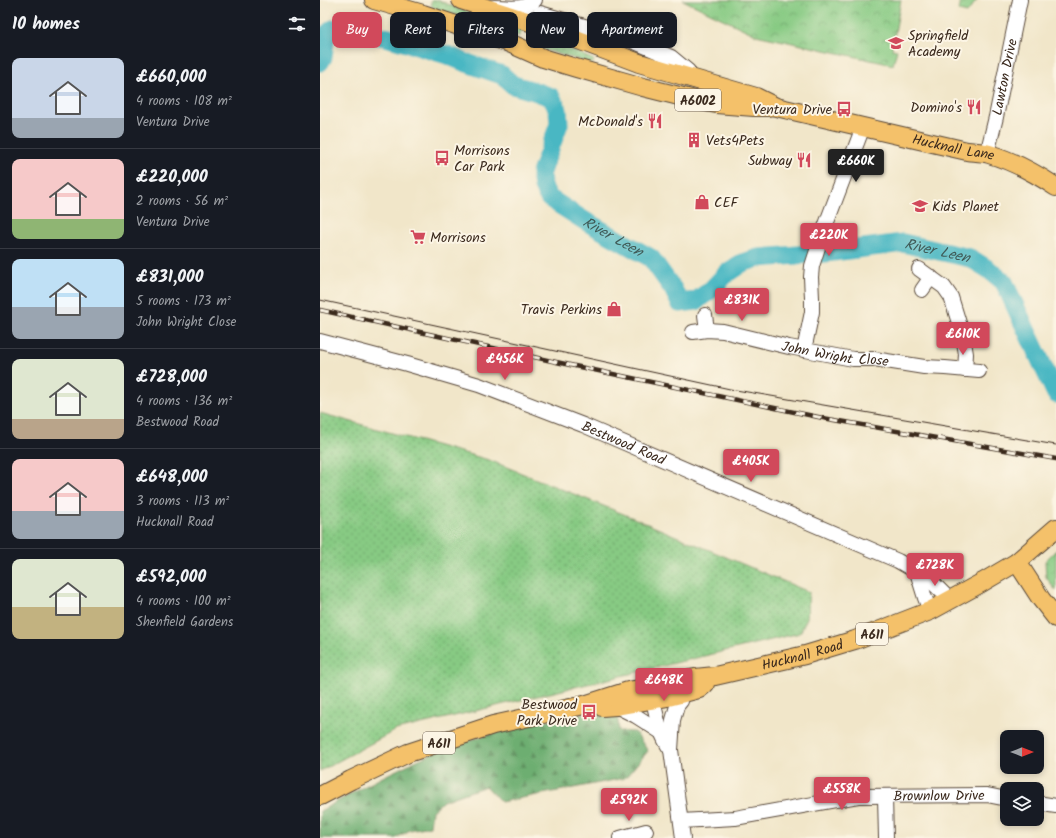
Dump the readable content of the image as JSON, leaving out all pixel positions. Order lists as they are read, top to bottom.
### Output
{
  "streets": {
    "main road": [
      "A6002",
      "Hucknall Lane",
      "A611",
      "Hucknall Road"
    ],
    "street": [
      "Lawton Drive",
      "John Wright Close",
      "Bestwood Road",
      "Brownlow Drive"
    ]
  },
  "crossings": [
    ["Lawton Drive", "Hucknall Lane"],
    ["Bestwood Road", "Hucknall Road"],
    ["A611", "Hucknall Road"]
  ],
  "water": ["River Leen"],
  "places": {
    "school or university": ["Springfield Academy", "Kids Planet"],
    "restaurant": ["Domino's", "McDonald's", "Subway"],
    "bus stop": ["Ventura Drive", "Morrisons Car Park", "Bestwood Park Drive"],
    "building": ["Vets4Pets"],
    "shop": ["CEF", "Travis Perkins"],
    "supermarket": ["Morrisons"]
  },
  "north": "right",
  "page": {
    "heading": "10 homes",
    "chip": [
      "Buy",
      "Rent",
      "Filters",
      "New",
      "Apartment"
    ],
    "list": [
      {
        "name": "£660,000",
        "note": "4 rooms · 108 m² · Ventura Drive"
      },
      {
        "name": "£220,000",
        "note": "2 rooms · 56 m² · Ventura Drive"
      },
      {
        "name": "£831,000",
        "note": "5 rooms · 173 m² · John Wright Close"
      },
      {
        "name": "£728,000",
        "note": "4 rooms · 136 m² · Bestwood Road"
      },
      {
        "name": "£648,000",
        "note": "3 rooms · 113 m² · Hucknall Road"
      },
      {
        "name": "£592,000",
        "note": "4 rooms · 100 m² · Shenfield Gardens"
      }
    ],
    "price": [
      "£660K",
      "£220K",
      "£831K",
      "£610K",
      "£456K",
      "£405K",
      "£728K",
      "£648K",
      "£558K",
      "£592K"
    ]
  }
}
